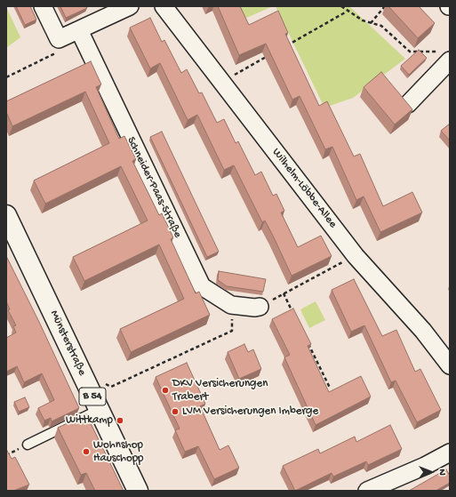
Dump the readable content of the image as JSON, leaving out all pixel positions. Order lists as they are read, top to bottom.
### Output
{
  "streets": {
    "main road": ["Münsterstraße", "B 54"],
    "street": ["Schneider-Paas-Straße", "Wilhelm-Löbbe-Allee"]
  },
  "places": [
    "DKV Versicherungen Trabert",
    "LVM Versicherungen Imberge",
    "Wittkamp",
    "Wohnshop Hauschopp"
  ],
  "north": "right"
}
